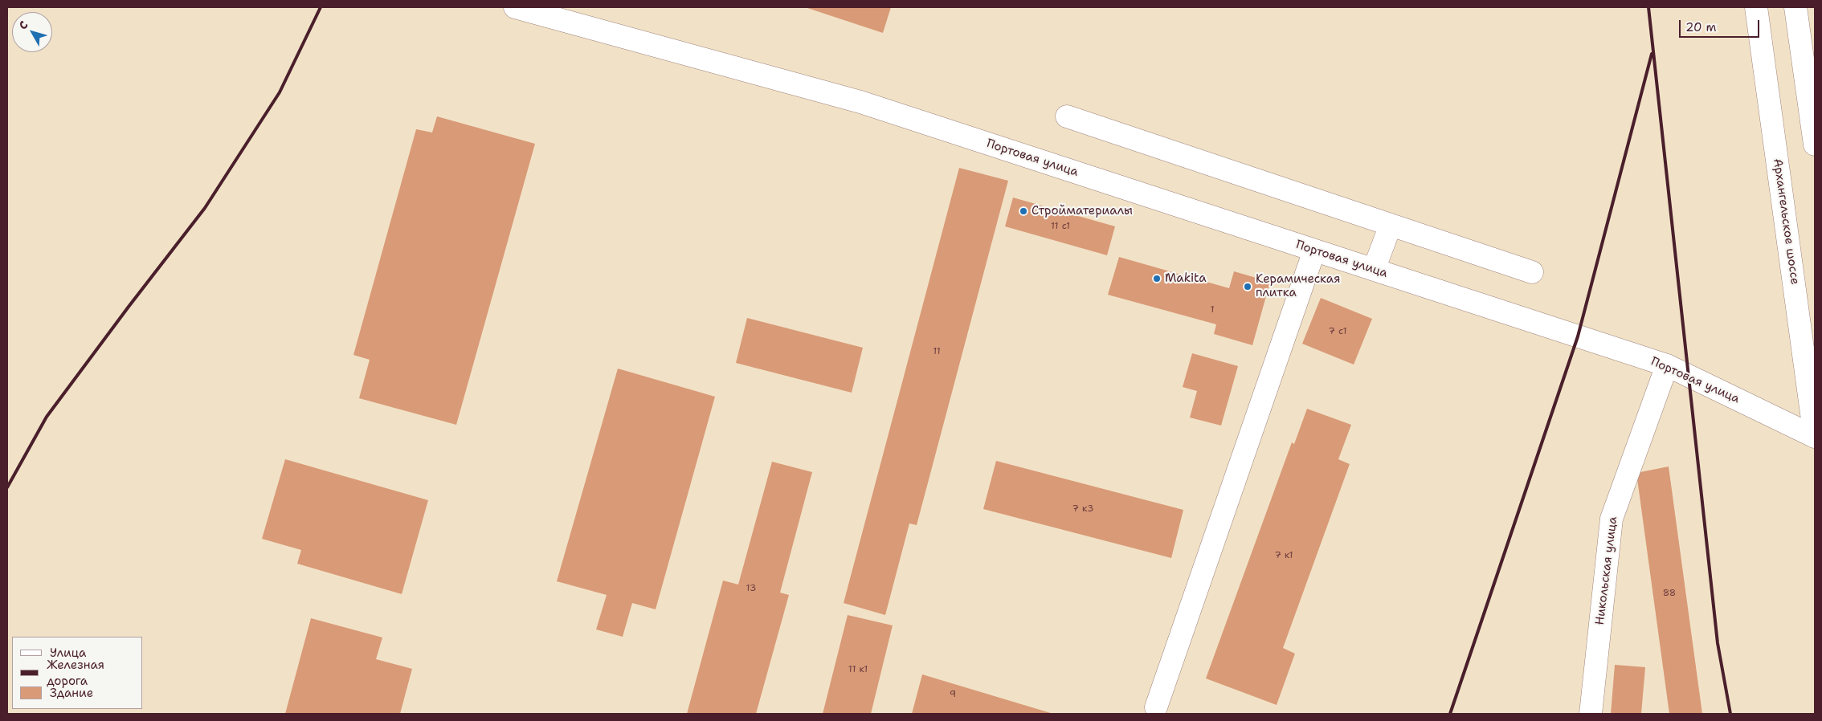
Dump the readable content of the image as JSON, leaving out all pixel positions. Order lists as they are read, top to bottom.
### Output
{
  "streets": {
    "street": ["Портовая улица", "Архангельское шоссе", "Никольская улица"]
  },
  "crossings": [
    ["Портовая улица", "Архангельское шоссе"],
    ["Портовая улица", "Никольская улица"]
  ],
  "places": ["Стройматериалы", "Makita", "Керамическая плитка"],
  "house_numbers": [
    "11 с1",
    "1",
    "7 с1",
    "11",
    "7 к3",
    "7 к1",
    "13",
    "88",
    "11 к1",
    "9"
  ],
  "legend": ["Улица", "Железная дорога", "Здание"],
  "scale_bar": "20 m",
  "north": "top left"
}
